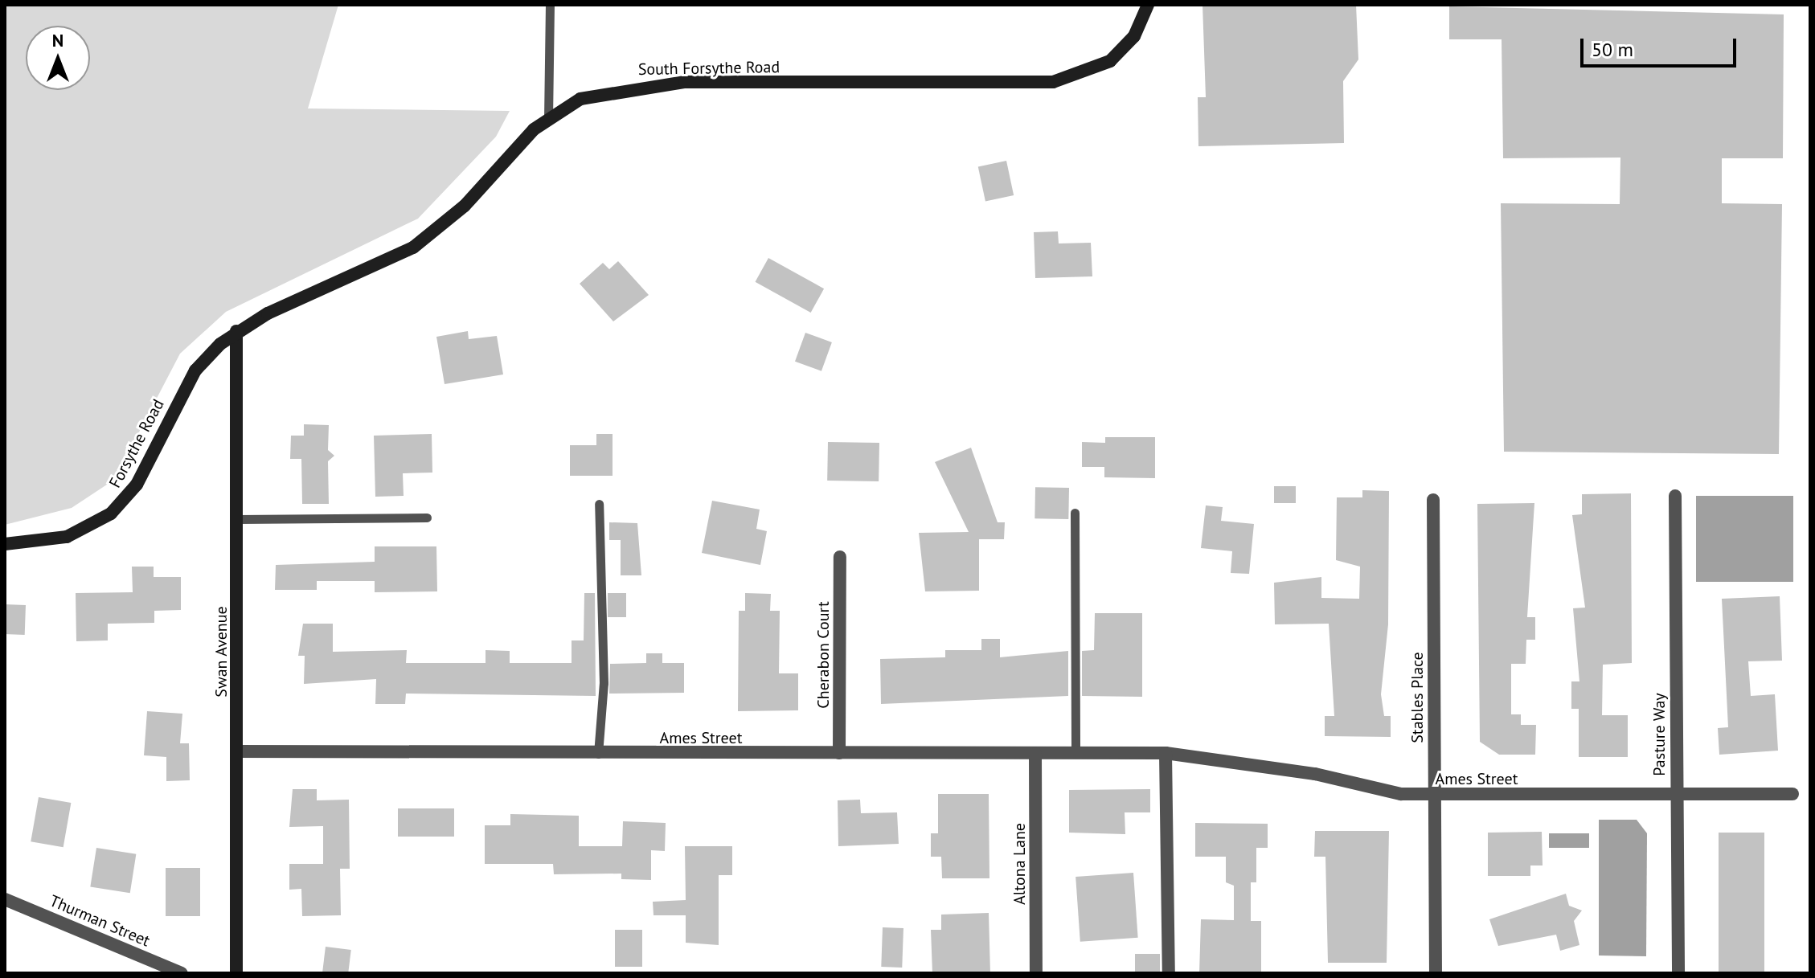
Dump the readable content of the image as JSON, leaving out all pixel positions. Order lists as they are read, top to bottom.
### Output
{
  "streets": {
    "street": [
      "South Forsythe Road",
      "Forsythe Road",
      "Swan Avenue",
      "Cherabon Court",
      "Stables Place",
      "Pasture Way",
      "Ames Street",
      "Altona Lane",
      "Thurman Street"
    ]
  },
  "crossings": [
    ["South Forsythe Road", "Forsythe Road"],
    ["South Forsythe Road", "Swan Avenue"],
    ["Forsythe Road", "Swan Avenue"],
    ["Swan Avenue", "Ames Street"],
    ["Cherabon Court", "Ames Street"],
    ["Stables Place", "Ames Street"],
    ["Pasture Way", "Ames Street"],
    ["Ames Street", "Altona Lane"]
  ],
  "scale_bar": "50 m",
  "north": "top"
}
